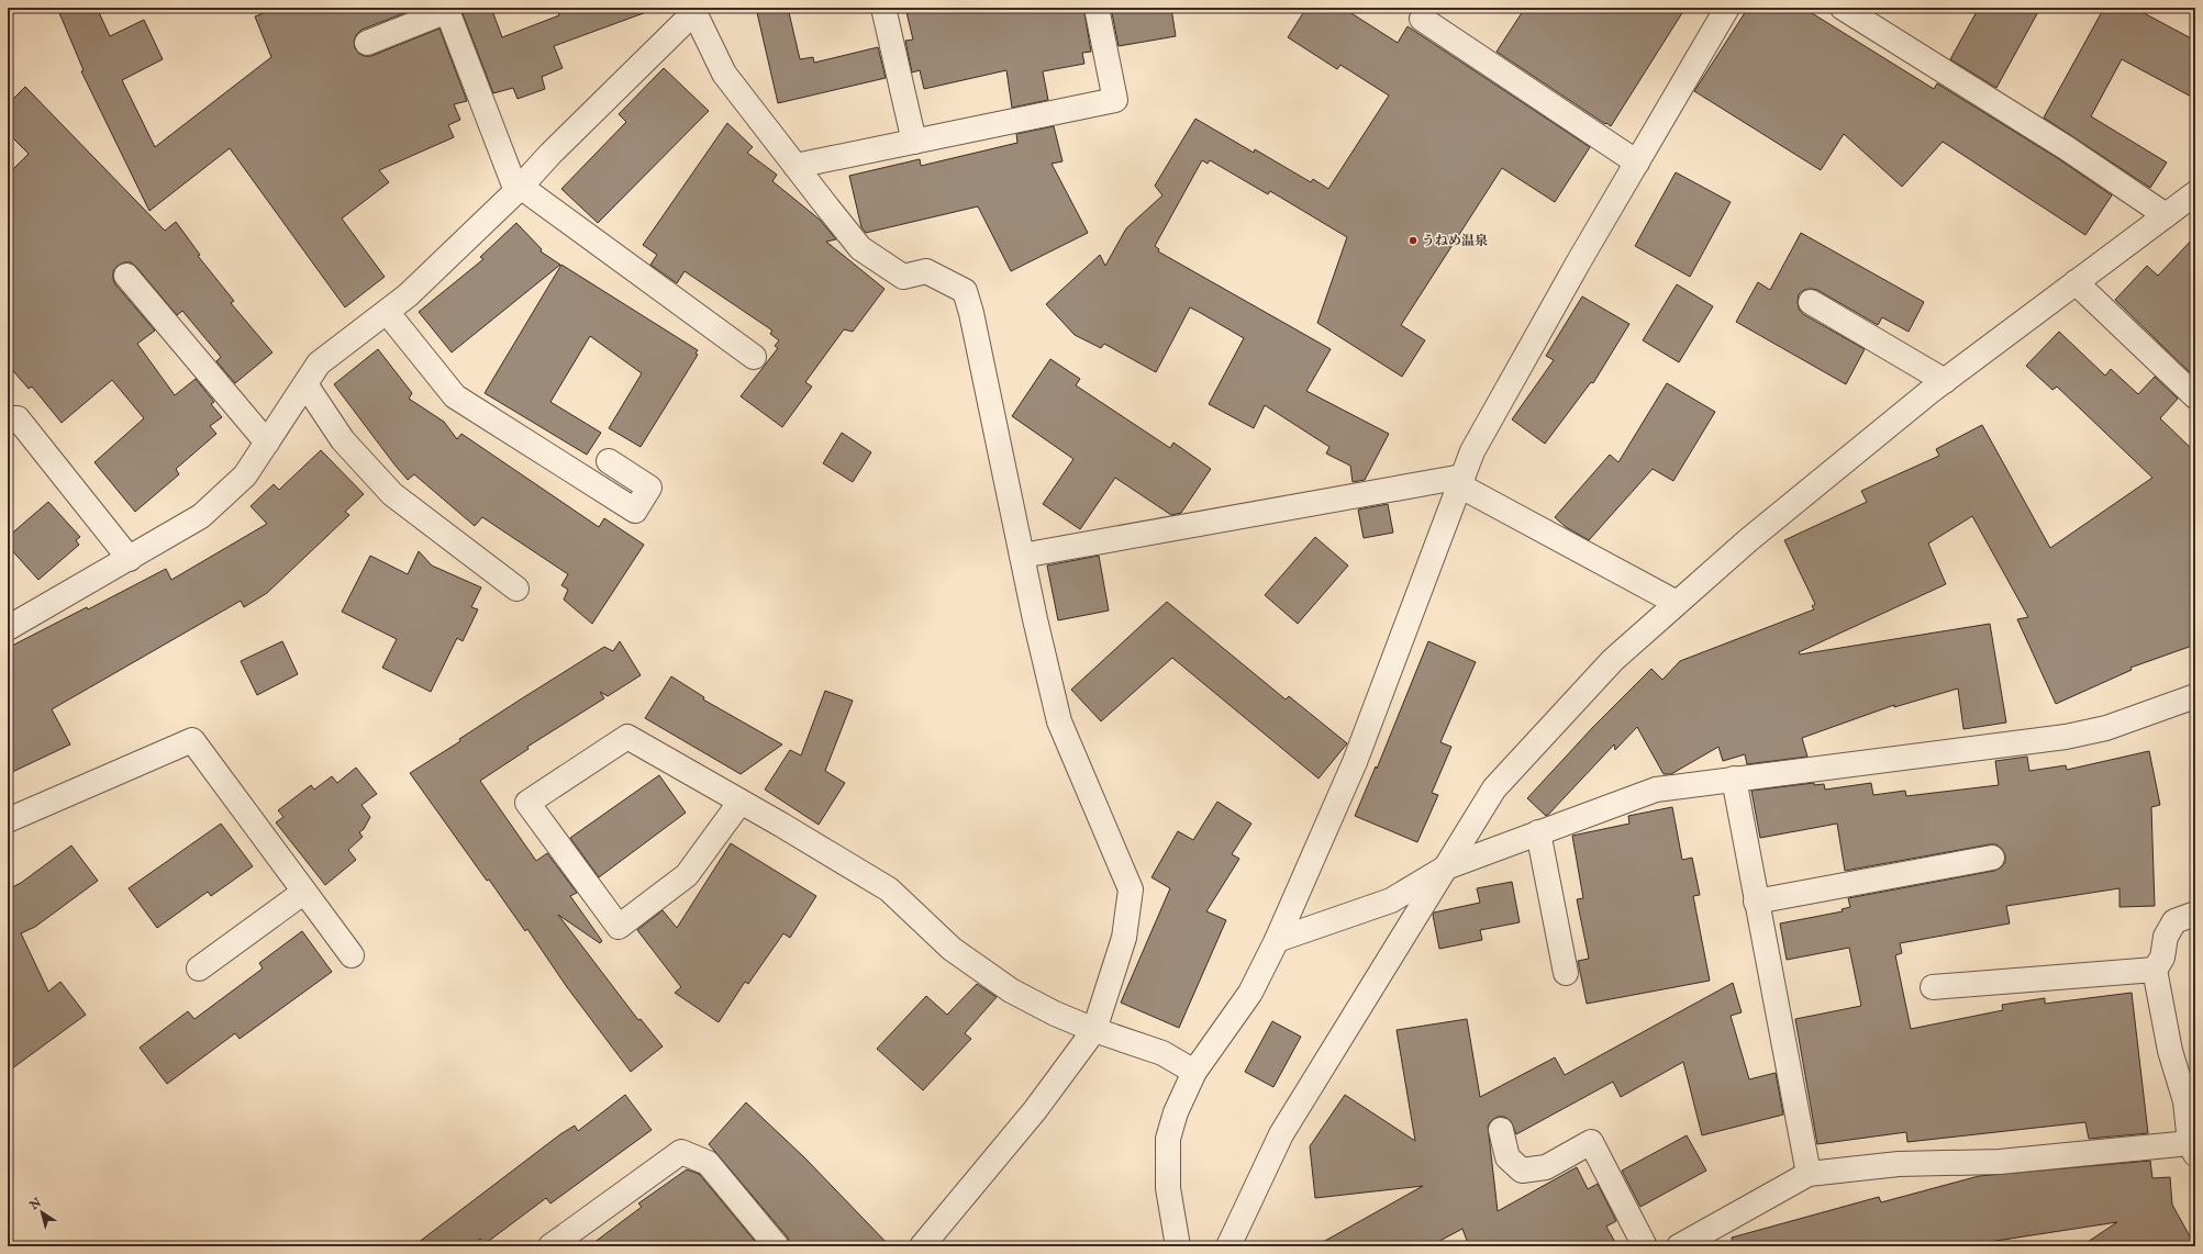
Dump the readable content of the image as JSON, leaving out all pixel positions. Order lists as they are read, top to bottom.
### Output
{
  "places": ["うねめ温泉"],
  "north": "top left"
}
